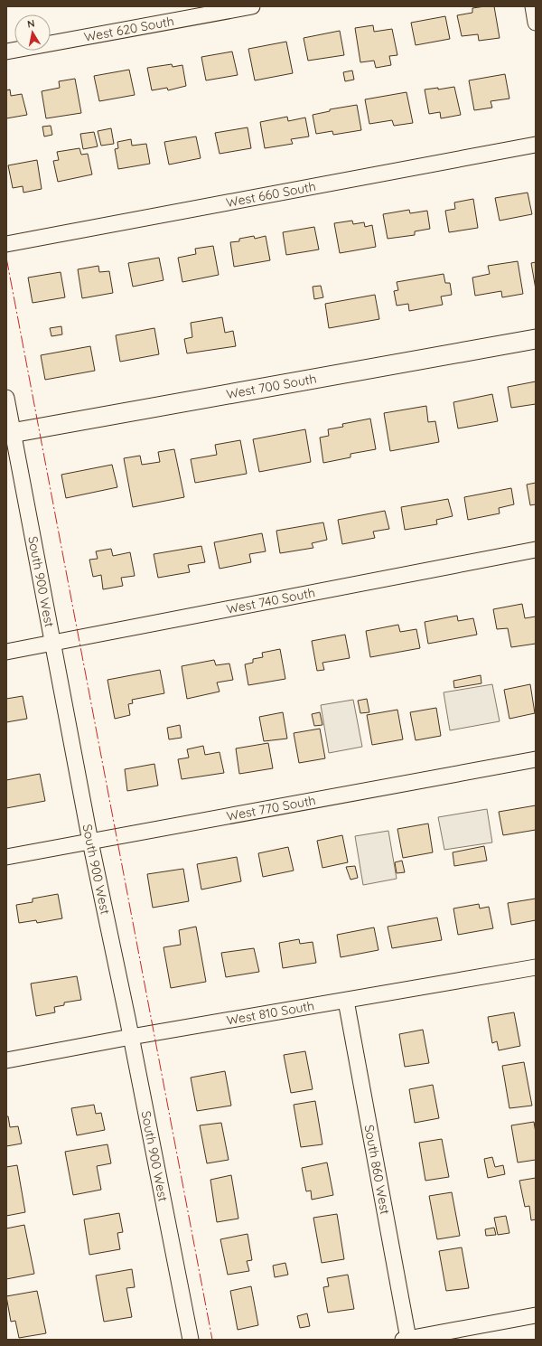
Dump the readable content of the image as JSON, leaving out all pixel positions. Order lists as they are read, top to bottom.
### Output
{
  "streets": {
    "street": [
      "West 620 South",
      "West 660 South",
      "West 700 South",
      "South 900 West",
      "West 740 South",
      "West 770 South",
      "West 810 South",
      "South 860 West"
    ]
  },
  "crossings": [
    ["West 700 South", "South 900 West"],
    ["South 900 West", "West 740 South"],
    ["South 900 West", "West 770 South"],
    ["South 900 West", "West 810 South"],
    ["West 810 South", "South 860 West"]
  ],
  "north": "top"
}
